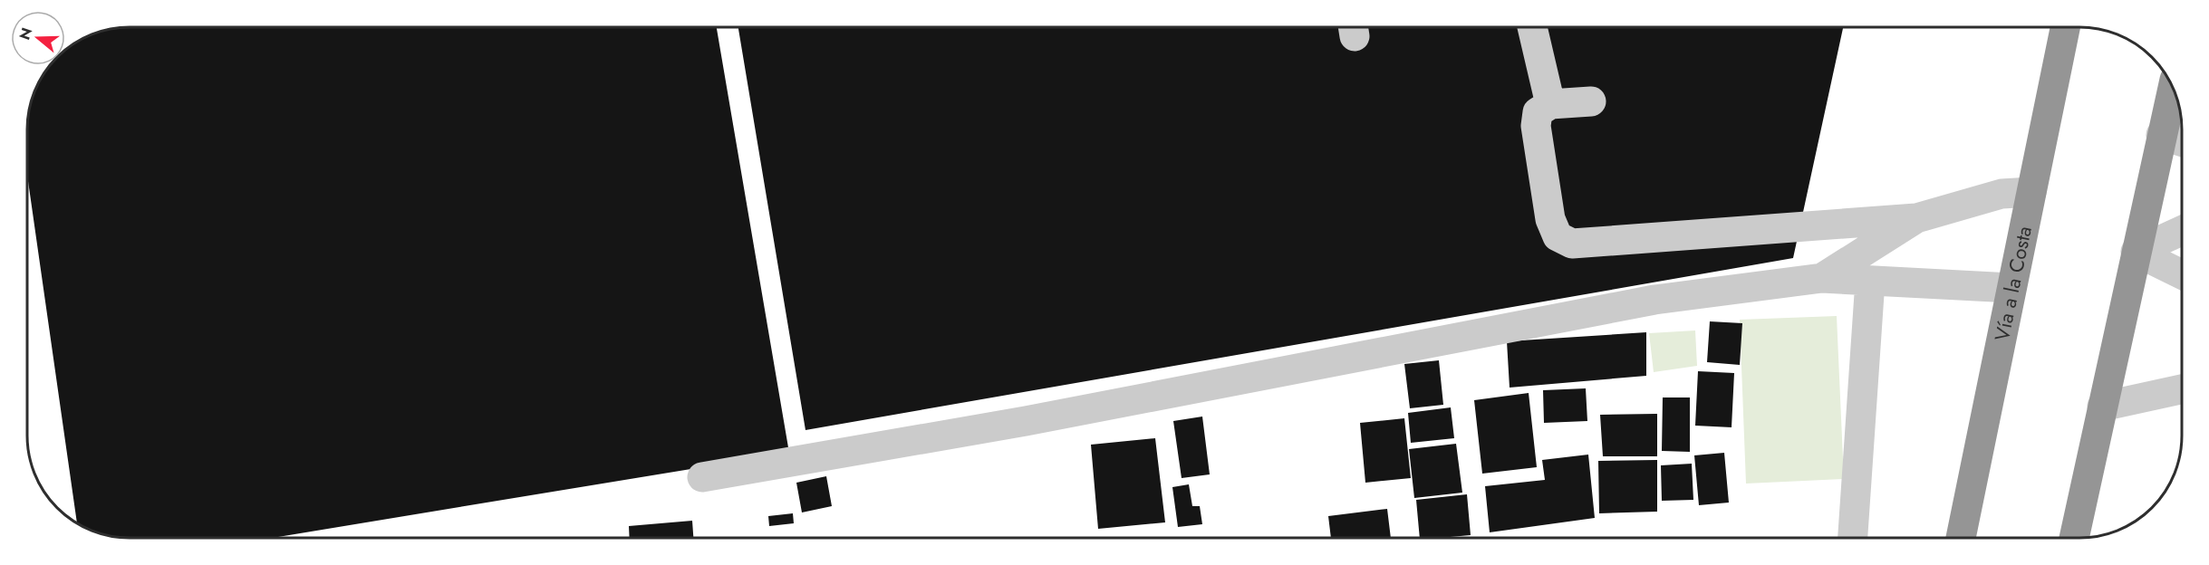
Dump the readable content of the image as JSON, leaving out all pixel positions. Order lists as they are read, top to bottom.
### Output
{
  "streets": {
    "highway": ["Vía a la Costa"]
  },
  "north": "left"
}
